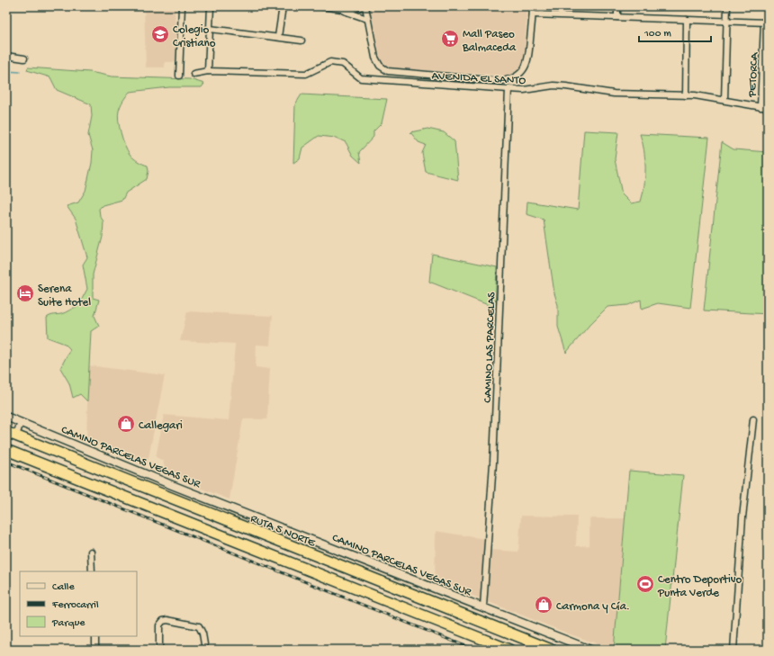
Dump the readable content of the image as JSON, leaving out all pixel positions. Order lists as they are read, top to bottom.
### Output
{
  "streets": {
    "highway": ["RUTA 5 NORTE"],
    "street": [
      "PETORCA",
      "AVENIDA EL SANTO",
      "CAMINO LAS PARCELAS",
      "CAMINO PARCELAS VEGAS SUR"
    ]
  },
  "crossings": [
    ["PETORCA", "AVENIDA EL SANTO"],
    ["AVENIDA EL SANTO", "CAMINO LAS PARCELAS"],
    ["CAMINO LAS PARCELAS", "CAMINO PARCELAS VEGAS SUR"]
  ],
  "places": {
    "school or university": ["Colegio Cristiano"],
    "supermarket": ["Mall Paseo Balmaceda"],
    "hotel": ["Serena Suite Hotel"],
    "shop": ["Callegari", "Carmona y Cía."],
    "sports": ["Centro Deportivo Punta Verde"]
  },
  "legend": ["Calle", "Ferrocarril", "Parque"],
  "scale_bar": "100 m"
}
